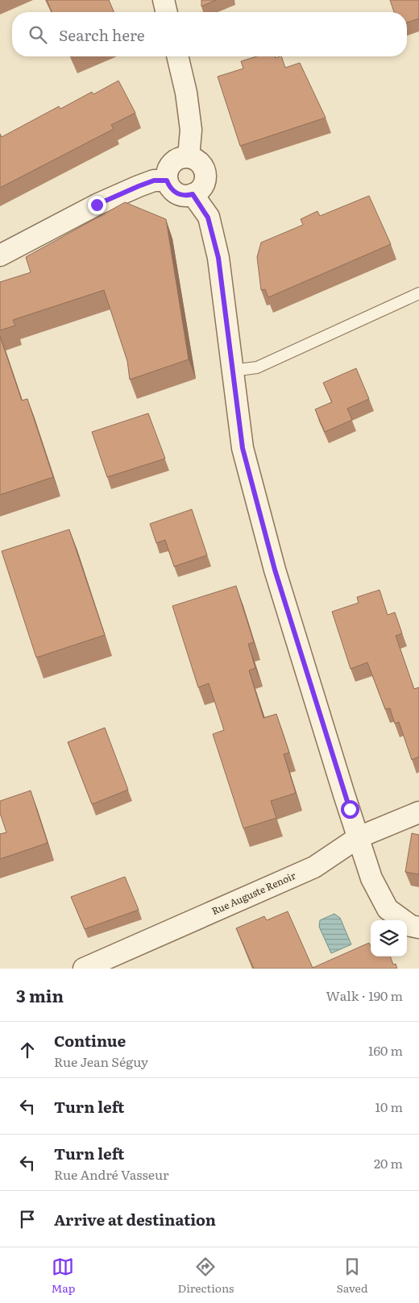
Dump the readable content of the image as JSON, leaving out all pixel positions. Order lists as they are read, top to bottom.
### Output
{
  "streets": {
    "street": ["Rue Auguste Renoir"]
  },
  "page": {
    "search": "Search here",
    "heading": ["3 min", "Walk · 190 m"],
    "list": [
      ["Continue", "Rue Jean Séguy", "160 m"],
      ["Turn left", "10 m"],
      ["Turn left", "Rue André Vasseur", "20 m"],
      "Arrive at destination"
    ],
    "nav": ["Map", "Directions", "Saved"]
  }
}
